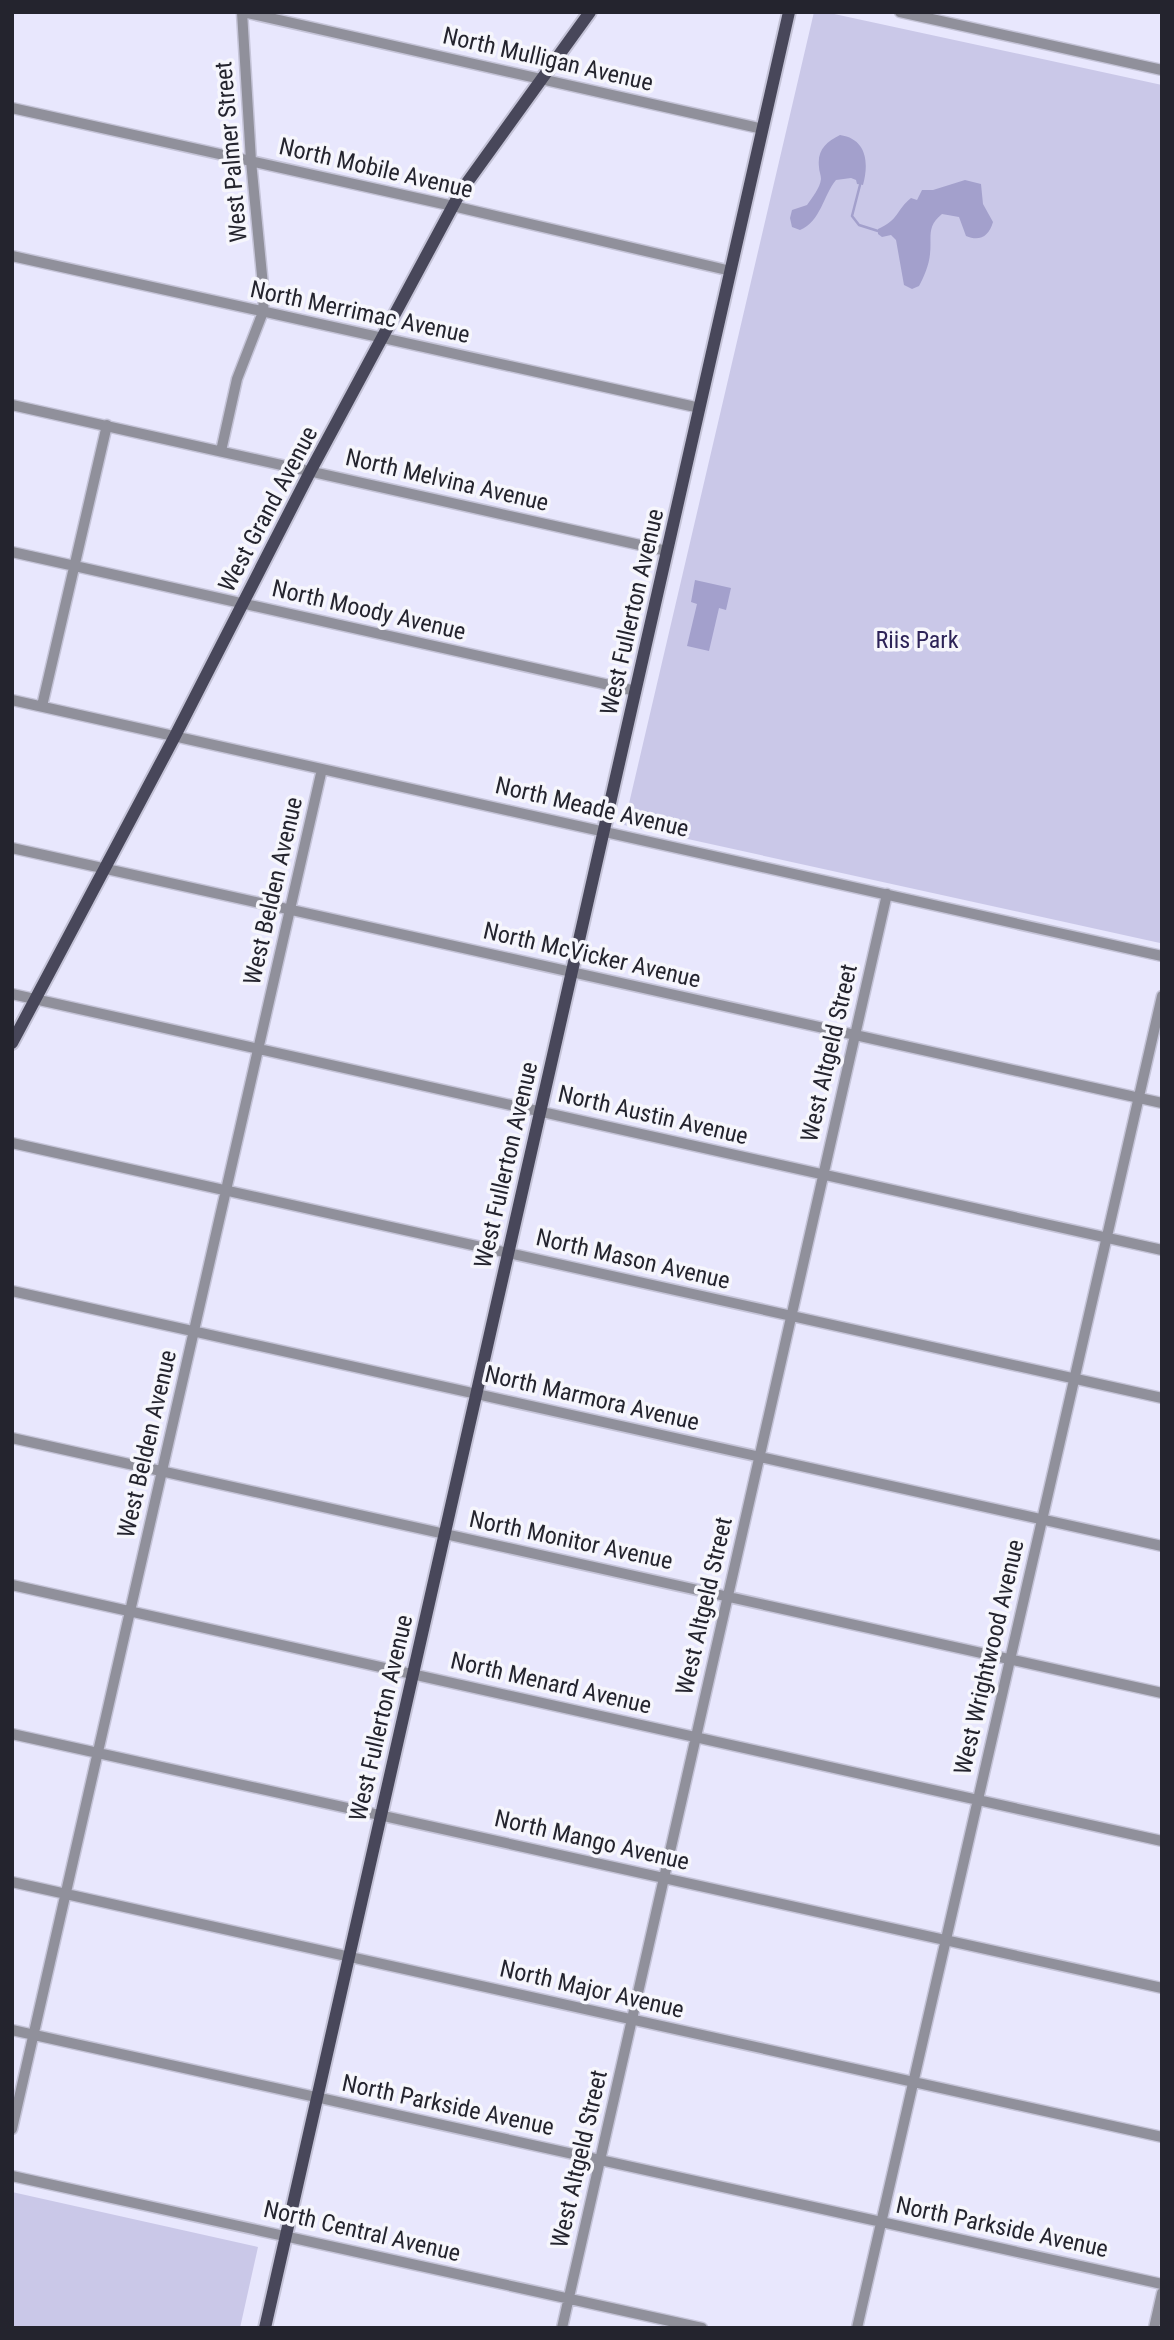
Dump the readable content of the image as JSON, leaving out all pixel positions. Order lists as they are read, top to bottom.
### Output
{
  "streets": {
    "main road": ["West Grand Avenue", "West Fullerton Avenue"],
    "street": [
      "North Mulligan Avenue",
      "West Palmer Street",
      "North Mobile Avenue",
      "North Merrimac Avenue",
      "North Melvina Avenue",
      "North Moody Avenue",
      "North Meade Avenue",
      "West Belden Avenue",
      "North McVicker Avenue",
      "West Altgeld Street",
      "North Austin Avenue",
      "North Mason Avenue",
      "North Marmora Avenue",
      "North Monitor Avenue",
      "West Wrightwood Avenue",
      "North Menard Avenue",
      "North Mango Avenue",
      "North Major Avenue",
      "North Parkside Avenue",
      "North Central Avenue"
    ]
  },
  "crossings": [
    ["North Mulligan Avenue", "West Palmer Street"],
    ["North Mulligan Avenue", "West Grand Avenue"],
    ["North Mulligan Avenue", "West Fullerton Avenue"],
    ["West Palmer Street", "North Mobile Avenue"],
    ["West Palmer Street", "North Merrimac Avenue"],
    ["West Palmer Street", "North Melvina Avenue"],
    ["North Mobile Avenue", "West Grand Avenue"],
    ["North Mobile Avenue", "West Fullerton Avenue"],
    ["North Merrimac Avenue", "West Grand Avenue"],
    ["North Merrimac Avenue", "West Fullerton Avenue"],
    ["North Melvina Avenue", "West Grand Avenue"],
    ["North Melvina Avenue", "West Fullerton Avenue"],
    ["West Grand Avenue", "North Moody Avenue"],
    ["West Grand Avenue", "North Meade Avenue"],
    ["West Grand Avenue", "North McVicker Avenue"],
    ["West Grand Avenue", "North Austin Avenue"],
    ["North Moody Avenue", "West Fullerton Avenue"],
    ["West Fullerton Avenue", "North Meade Avenue"],
    ["West Fullerton Avenue", "North McVicker Avenue"],
    ["West Fullerton Avenue", "North Austin Avenue"],
    ["West Fullerton Avenue", "North Mason Avenue"],
    ["West Fullerton Avenue", "North Marmora Avenue"],
    ["West Fullerton Avenue", "North Monitor Avenue"],
    ["West Fullerton Avenue", "North Menard Avenue"],
    ["West Fullerton Avenue", "North Mango Avenue"],
    ["West Fullerton Avenue", "North Major Avenue"],
    ["West Fullerton Avenue", "North Parkside Avenue"],
    ["West Fullerton Avenue", "North Central Avenue"],
    ["North Meade Avenue", "West Belden Avenue"],
    ["North Meade Avenue", "West Altgeld Street"],
    ["West Belden Avenue", "North McVicker Avenue"],
    ["West Belden Avenue", "North Austin Avenue"],
    ["West Belden Avenue", "North Mason Avenue"],
    ["West Belden Avenue", "North Marmora Avenue"],
    ["West Belden Avenue", "North Monitor Avenue"],
    ["West Belden Avenue", "North Menard Avenue"],
    ["West Belden Avenue", "North Mango Avenue"],
    ["West Belden Avenue", "North Major Avenue"],
    ["West Belden Avenue", "North Parkside Avenue"],
    ["North McVicker Avenue", "West Altgeld Street"],
    ["North McVicker Avenue", "West Wrightwood Avenue"],
    ["West Altgeld Street", "North Austin Avenue"],
    ["West Altgeld Street", "North Mason Avenue"],
    ["West Altgeld Street", "North Marmora Avenue"],
    ["West Altgeld Street", "North Monitor Avenue"],
    ["West Altgeld Street", "North Menard Avenue"],
    ["West Altgeld Street", "North Mango Avenue"],
    ["West Altgeld Street", "North Major Avenue"],
    ["West Altgeld Street", "North Parkside Avenue"],
    ["West Altgeld Street", "North Central Avenue"],
    ["North Austin Avenue", "West Wrightwood Avenue"],
    ["North Mason Avenue", "West Wrightwood Avenue"],
    ["North Marmora Avenue", "West Wrightwood Avenue"],
    ["North Monitor Avenue", "West Wrightwood Avenue"],
    ["West Wrightwood Avenue", "North Menard Avenue"],
    ["West Wrightwood Avenue", "North Mango Avenue"],
    ["West Wrightwood Avenue", "North Major Avenue"],
    ["West Wrightwood Avenue", "North Parkside Avenue"]
  ],
  "parks": ["Riis Park"]
}
